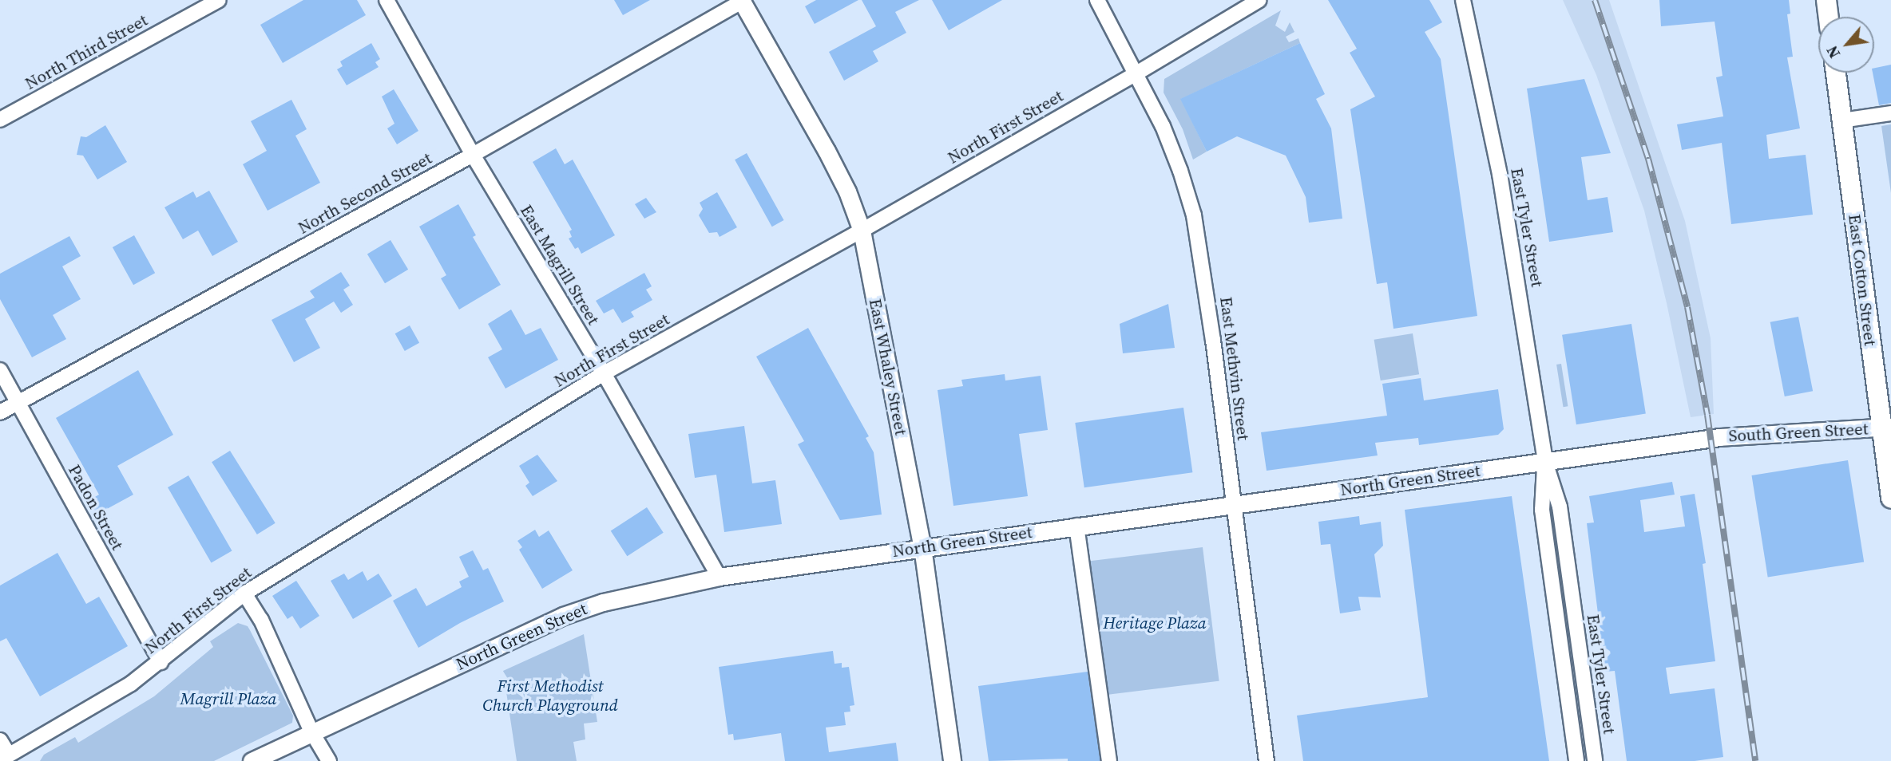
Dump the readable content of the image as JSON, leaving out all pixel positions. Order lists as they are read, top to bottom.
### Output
{
  "streets": {
    "main road": ["East Cotton Street"],
    "street": [
      "North Third Street",
      "North First Street",
      "North Second Street",
      "East Tyler Street",
      "East Magrill Street",
      "East Whaley Street",
      "East Methvin Street",
      "South Green Street",
      "North Green Street",
      "Padon Street"
    ]
  },
  "crossings": [
    ["North First Street", "East Magrill Street"],
    ["North First Street", "East Whaley Street"],
    ["North First Street", "East Methvin Street"],
    ["North First Street", "Padon Street"],
    ["North Second Street", "East Magrill Street"],
    ["North Second Street", "East Whaley Street"],
    ["North Second Street", "Padon Street"],
    ["East Tyler Street", "North Green Street"],
    ["East Magrill Street", "North Green Street"],
    ["East Cotton Street", "South Green Street"],
    ["East Whaley Street", "North Green Street"],
    ["East Methvin Street", "North Green Street"],
    ["South Green Street", "North Green Street"]
  ],
  "parks": ["Heritage Plaza", "First Methodist Church Playground", "Magrill Plaza"],
  "north": "bottom left"
}
